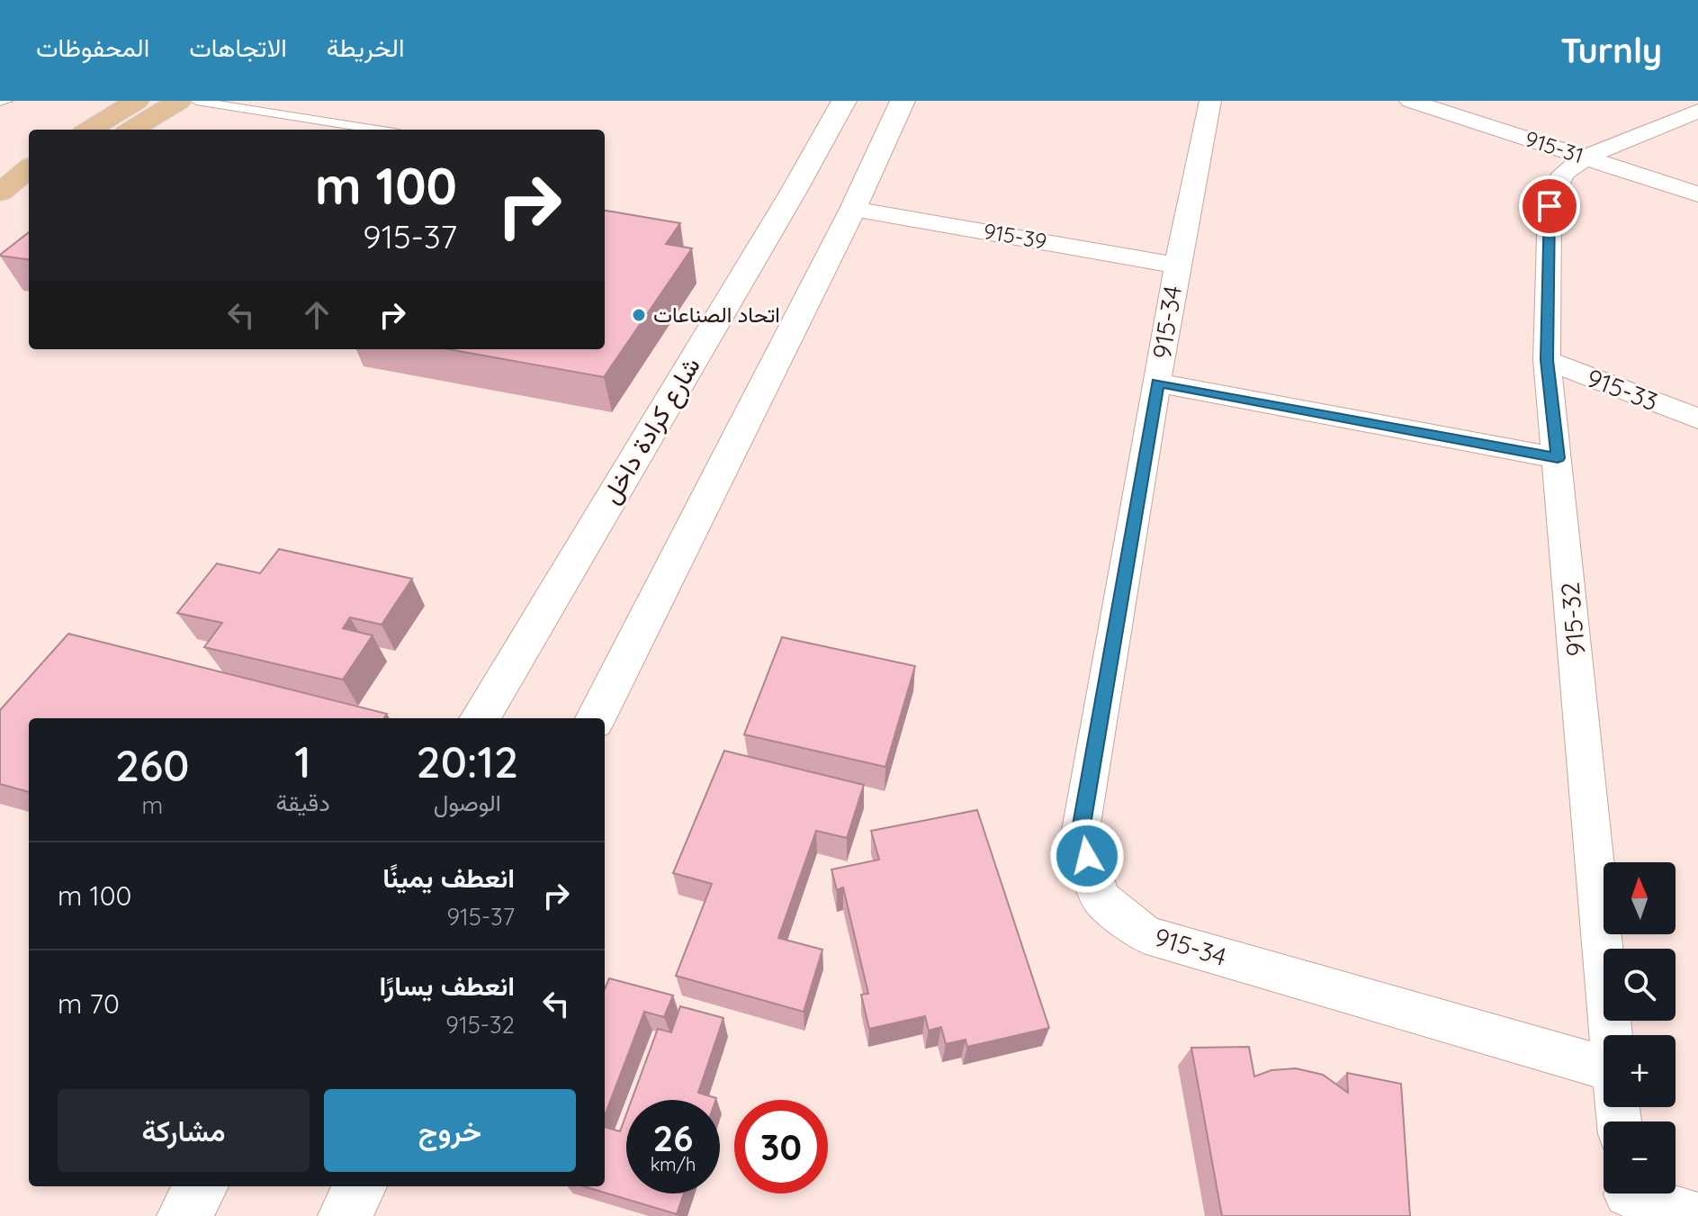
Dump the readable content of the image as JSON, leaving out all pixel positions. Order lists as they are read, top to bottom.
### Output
{
  "streets": {
    "main road": ["شارع كرادة داخل"],
    "street": [
      "915-31",
      "915-39",
      "915-34",
      "915-33",
      "915-32"
    ]
  },
  "crossings": [
    ["915-31", "915-32"],
    ["915-39", "915-34"],
    ["915-33", "915-32"]
  ],
  "places": ["اتحاد الصناعات"],
  "north": "top",
  "page": {
    "header": "Turnly",
    "nav": ["الخريطة", "الاتجاهات", "المحفوظات"],
    "turn": ["100 m", "915-37"],
    "eta": [
      "20:12",
      "الوصول",
      "1",
      "دقيقة",
      "260",
      "m"
    ],
    "list": [
      {
        "name": "انعطف يمينًا",
        "note": "915-37",
        "value": "100 m"
      },
      {
        "name": "انعطف يسارًا",
        "note": "915-32",
        "value": "70 m"
      }
    ],
    "map_buttons": ["+", "−"],
    "buttons": ["خروج", "مشاركة"],
    "speed": "26 km/h",
    "limit": "30"
  }
}
